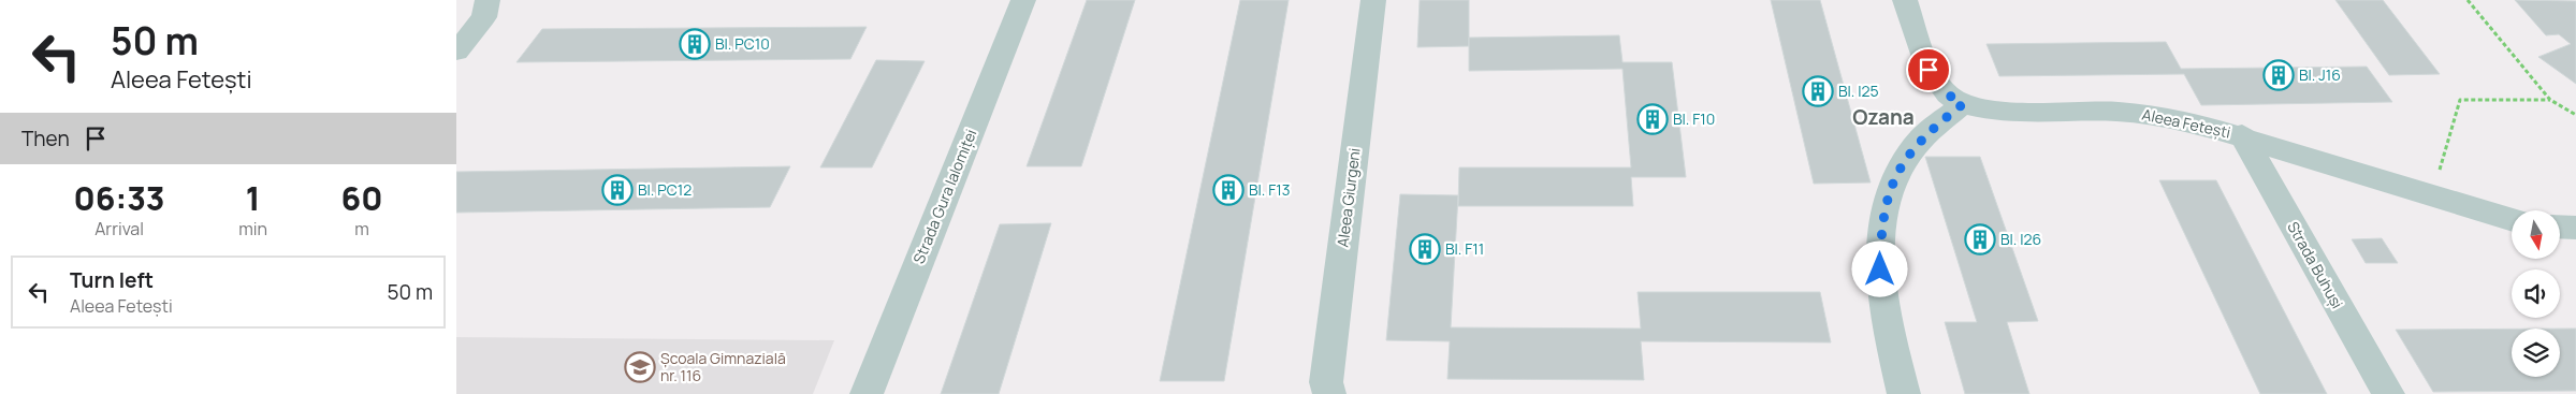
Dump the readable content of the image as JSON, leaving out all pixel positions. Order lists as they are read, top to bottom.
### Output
{
  "streets": {
    "street": [
      "Aleea Fetești",
      "Strada Gura Ialomiței",
      "Aleea Giurgeni",
      "Strada Buhuși"
    ]
  },
  "crossings": [
    ["Aleea Fetești", "Strada Buhuși"]
  ],
  "districts": ["Ozana"],
  "places": {
    "building": [
      "Bl. PC10",
      "Bl. J16",
      "Bl. I25",
      "Bl. F10",
      "Bl. PC12",
      "Bl. F13",
      "Bl. I26",
      "Bl. F11"
    ],
    "school or university": ["Școala Gimnazială nr. 116"]
  },
  "north": "bottom",
  "page": {
    "turn": ["50 m", "Aleea Fetești"],
    "then": "Then",
    "eta": [
      "06:33",
      "Arrival",
      "1",
      "min",
      "60",
      "m"
    ],
    "list": [
      {
        "name": "Turn left",
        "note": "Aleea Fetești",
        "value": "50 m"
      }
    ]
  }
}
